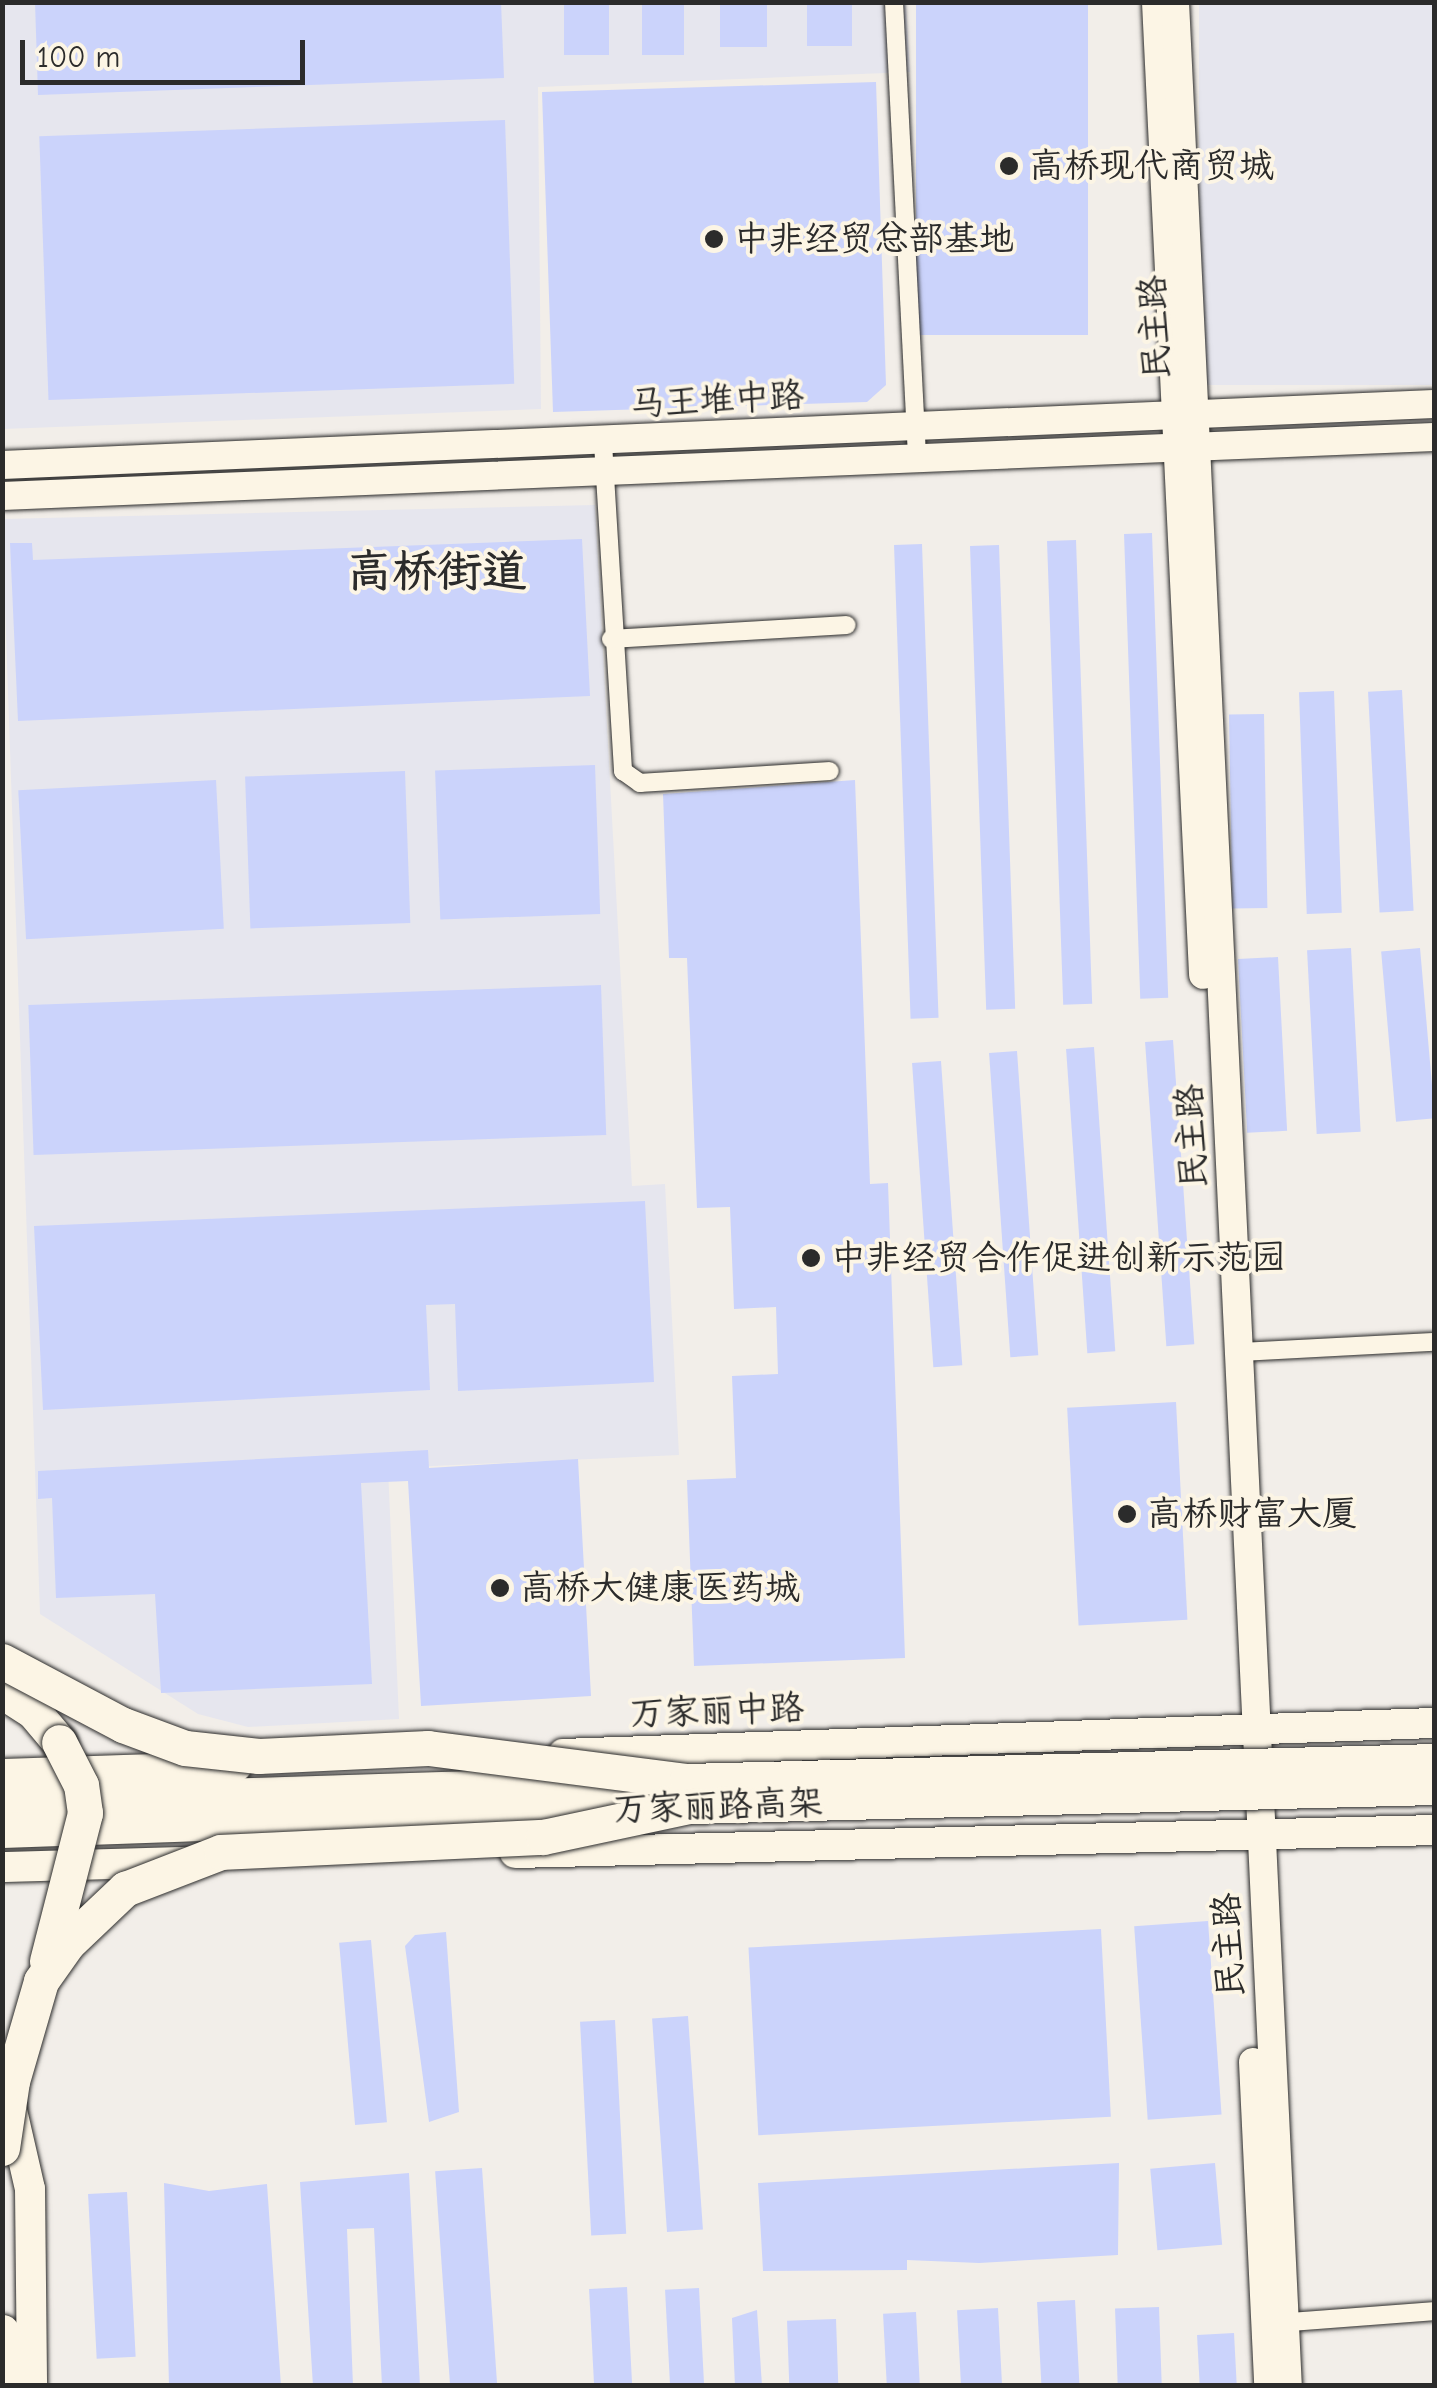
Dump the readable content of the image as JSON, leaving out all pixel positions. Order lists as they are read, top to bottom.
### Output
{
  "streets": {
    "highway": ["万家丽路高架"],
    "main road": ["万家丽中路"],
    "street": ["民主路", "马王堆中路"]
  },
  "crossings": [
    ["民主路", "马王堆中路"],
    ["民主路", "万家丽中路"]
  ],
  "districts": ["高桥街道"],
  "places": [
    "高桥现代商贸城",
    "中非经贸总部基地",
    "中非经贸合作促进创新示范园",
    "高桥财富大厦",
    "高桥大健康医药城"
  ],
  "scale_bar": "100 m"
}
